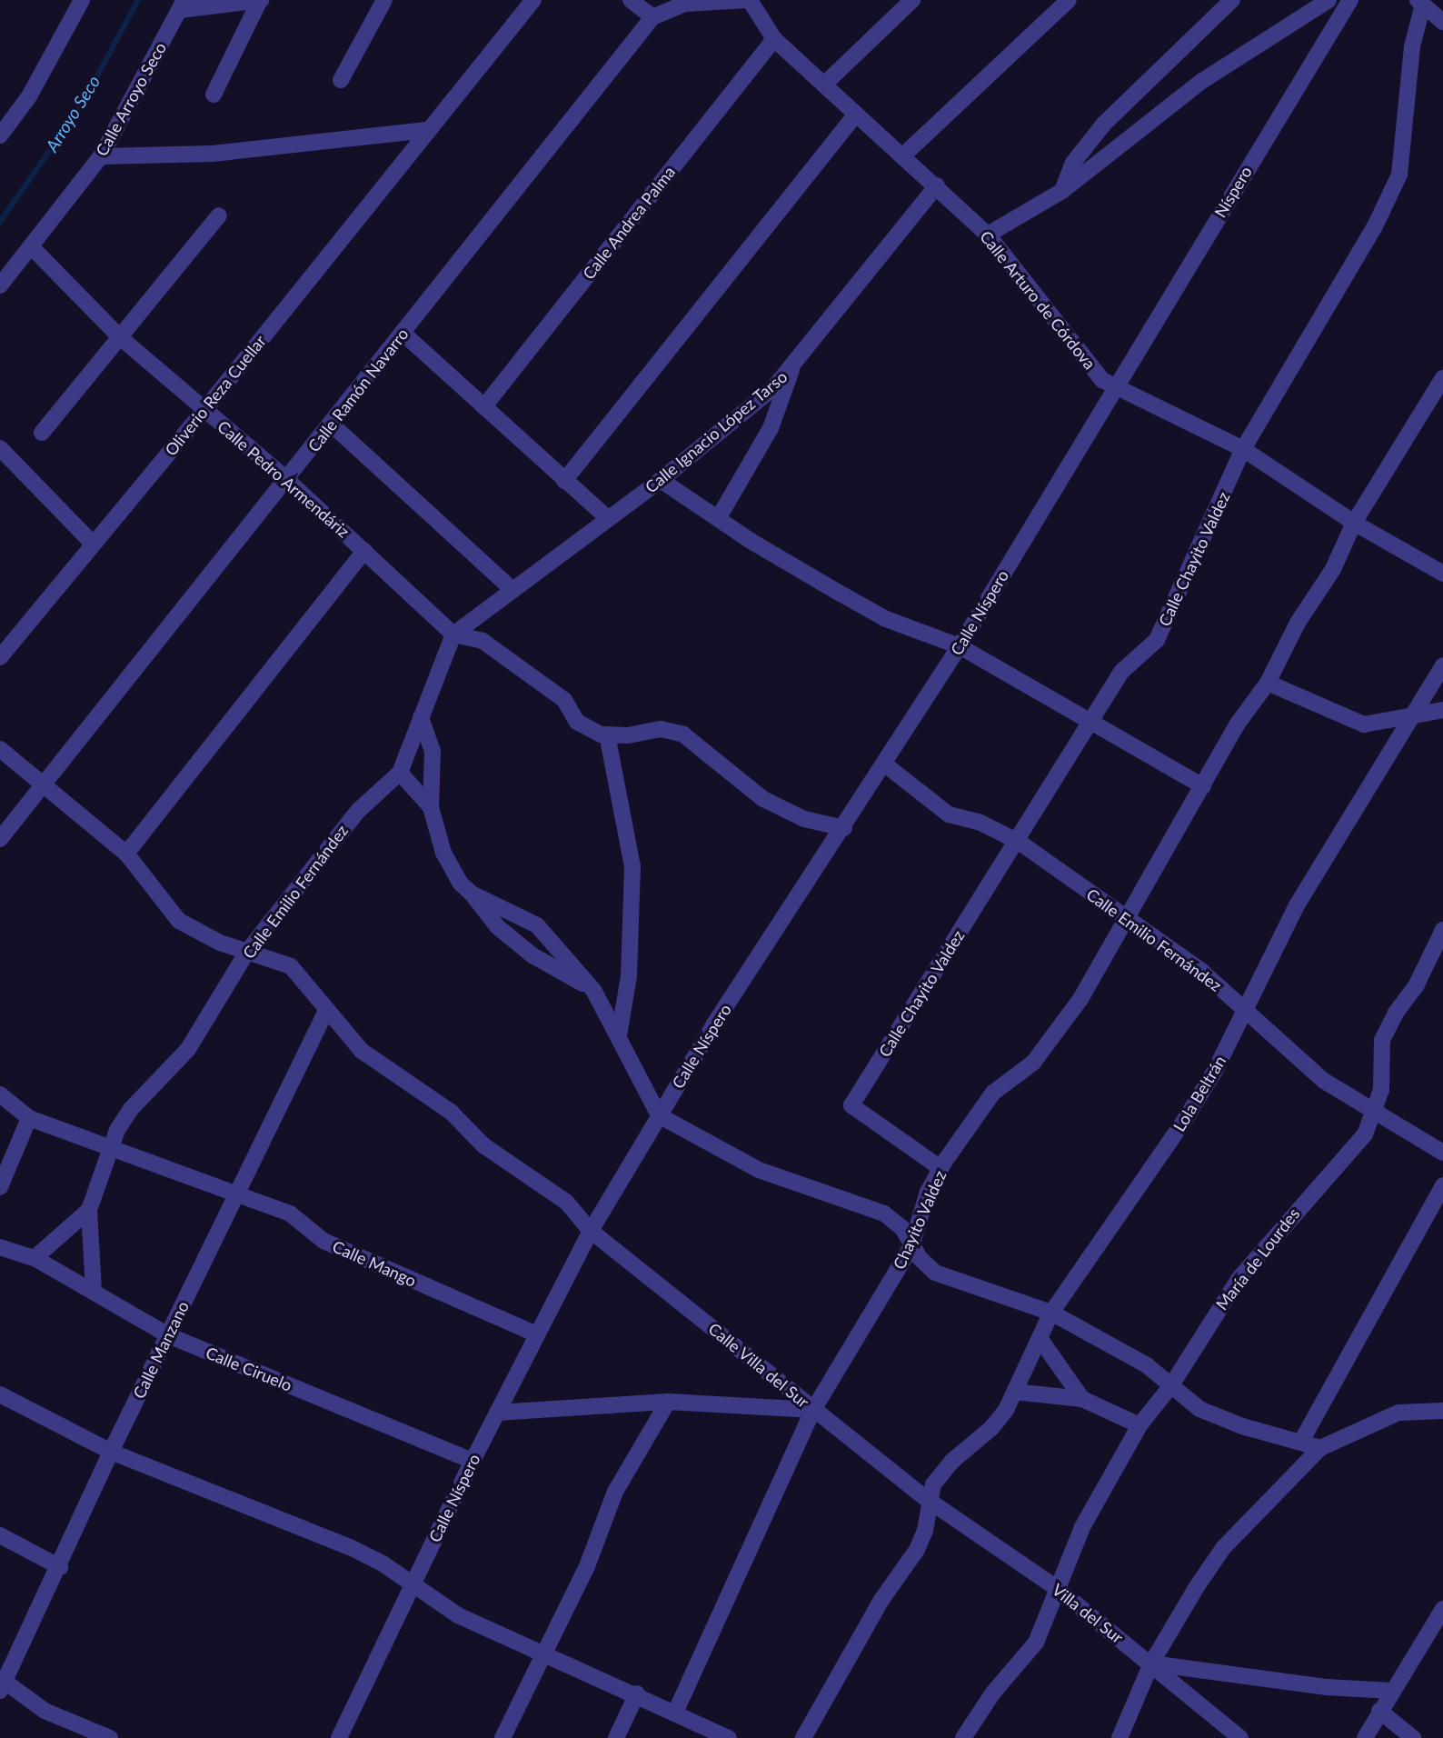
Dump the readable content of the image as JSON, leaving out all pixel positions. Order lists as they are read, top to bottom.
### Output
{
  "streets": {
    "street": [
      "Calle Arroyo Seco",
      "Níspero",
      "Calle Andrea Palma",
      "Calle Arturo de Córdova",
      "Calle Ramón Navarro",
      "Oliverio Reza Cuellar",
      "Calle Ignacio López Tarso",
      "Calle Pedro Armendáriz",
      "Calle Chayito Valdez",
      "Calle Níspero",
      "Calle Emilio Fernández",
      "Lola Beltrán",
      "Chayito Valdez",
      "María de Lourdes",
      "Calle Mango",
      "Calle Manzano",
      "Calle Villa del Sur",
      "Calle Ciruelo",
      "Villa del Sur"
    ]
  },
  "crossings": [
    ["Calle Arroyo Seco", "Calle Pedro Armendáriz"],
    ["Níspero", "Calle Arturo de Córdova"],
    ["Níspero", "Calle Níspero"],
    ["Calle Andrea Palma", "Calle Arturo de Córdova"],
    ["Calle Arturo de Córdova", "Calle Ramón Navarro"],
    ["Calle Arturo de Córdova", "Calle Ignacio López Tarso"],
    ["Calle Arturo de Córdova", "Calle Chayito Valdez"],
    ["Calle Arturo de Córdova", "Calle Níspero"],
    ["Calle Ramón Navarro", "Calle Pedro Armendáriz"],
    ["Calle Ramón Navarro", "Calle Villa del Sur"],
    ["Oliverio Reza Cuellar", "Calle Pedro Armendáriz"],
    ["Calle Ignacio López Tarso", "Calle Pedro Armendáriz"],
    ["Calle Ignacio López Tarso", "Calle Emilio Fernández"],
    ["Calle Pedro Armendáriz", "Calle Emilio Fernández"],
    ["Calle Chayito Valdez", "Calle Emilio Fernández"],
    ["Calle Chayito Valdez", "Chayito Valdez"],
    ["Calle Níspero", "Calle Emilio Fernández"],
    ["Calle Níspero", "Calle Mango"],
    ["Calle Níspero", "Calle Villa del Sur"],
    ["Calle Níspero", "Calle Ciruelo"],
    ["Calle Emilio Fernández", "Lola Beltrán"],
    ["Calle Emilio Fernández", "Chayito Valdez"],
    ["Calle Emilio Fernández", "María de Lourdes"],
    ["Calle Emilio Fernández", "Calle Mango"],
    ["Calle Emilio Fernández", "Calle Villa del Sur"],
    ["Calle Emilio Fernández", "Calle Ciruelo"],
    ["Lola Beltrán", "Calle Villa del Sur"],
    ["Lola Beltrán", "Villa del Sur"],
    ["Chayito Valdez", "Calle Villa del Sur"],
    ["María de Lourdes", "Villa del Sur"],
    ["Calle Mango", "Calle Manzano"],
    ["Calle Manzano", "Calle Villa del Sur"],
    ["Calle Manzano", "Calle Ciruelo"],
    ["Calle Villa del Sur", "Villa del Sur"]
  ],
  "water": ["Arroyo Seco"]
}
